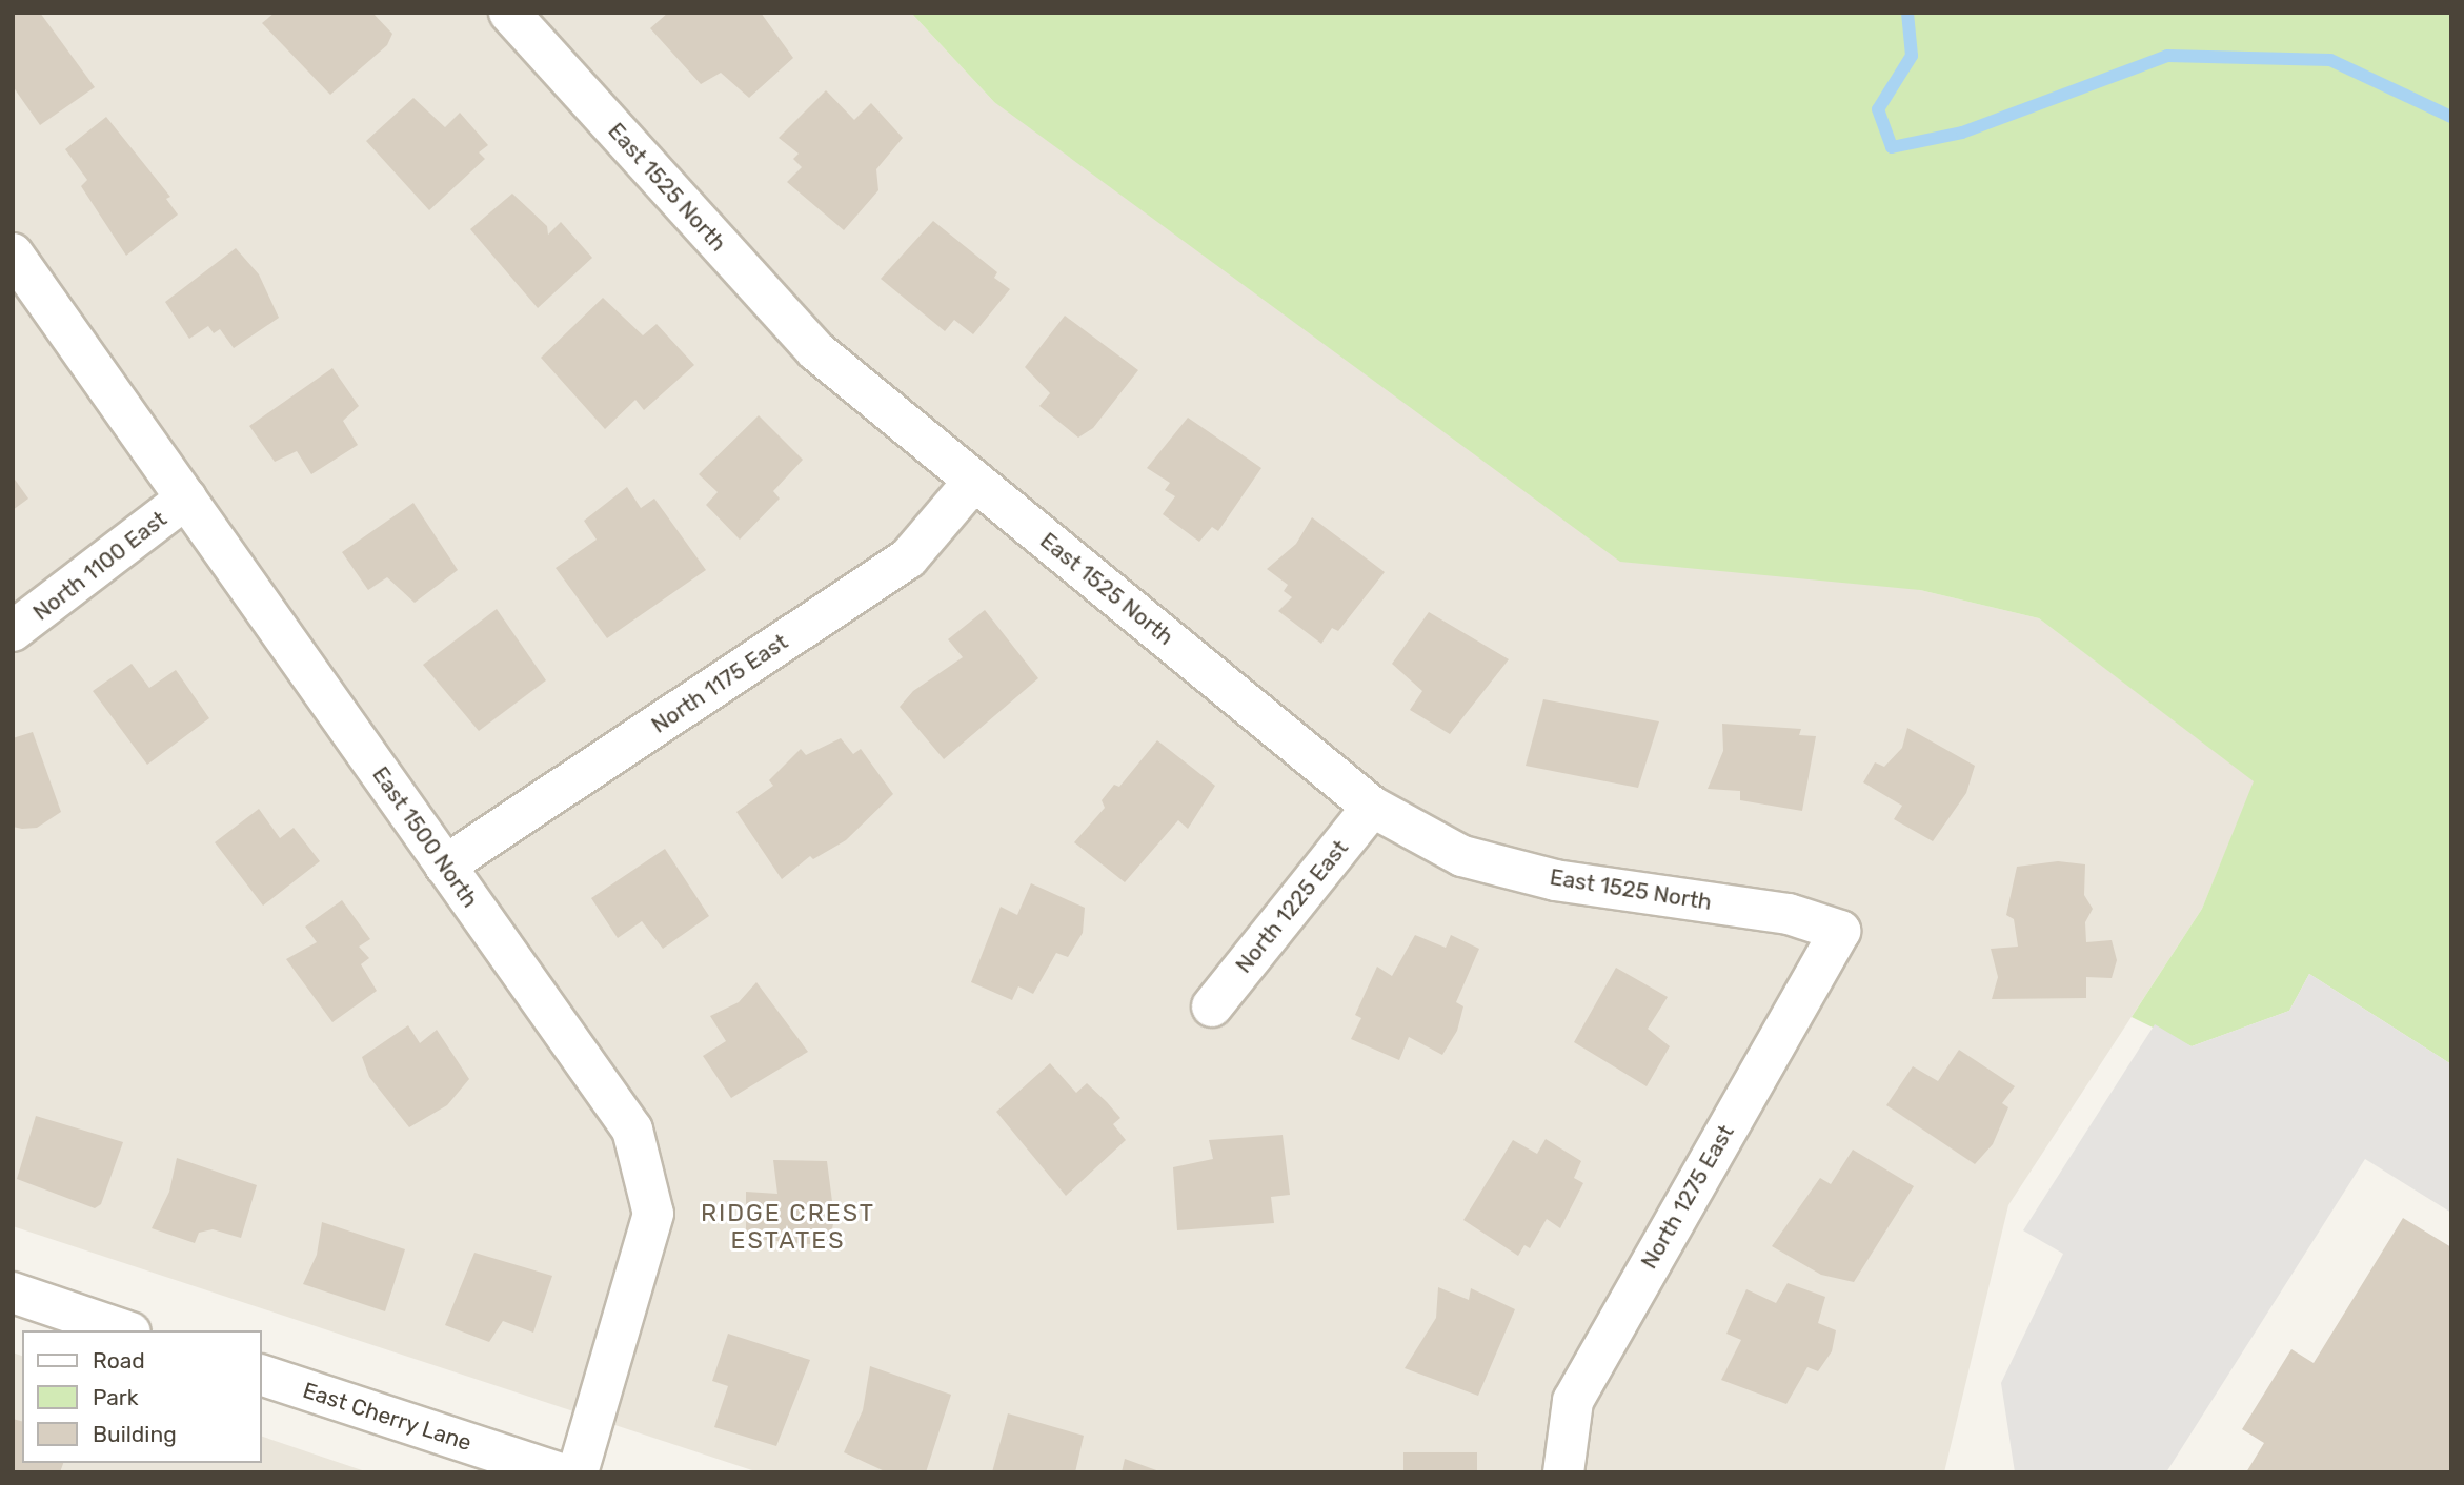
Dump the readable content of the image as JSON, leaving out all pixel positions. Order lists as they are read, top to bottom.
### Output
{
  "streets": {
    "street": [
      "East 1525 North",
      "North 1100 East",
      "North 1175 East",
      "East 1500 North",
      "North 1225 East",
      "North 1275 East",
      "East Cherry Lane"
    ]
  },
  "crossings": [
    ["East 1525 North", "North 1175 East"],
    ["East 1525 North", "North 1225 East"],
    ["East 1525 North", "North 1275 East"],
    ["North 1100 East", "East 1500 North"],
    ["North 1175 East", "East 1500 North"]
  ],
  "districts": ["RIDGE CREST ESTATES"],
  "legend": ["Road", "Park", "Building"]
}
